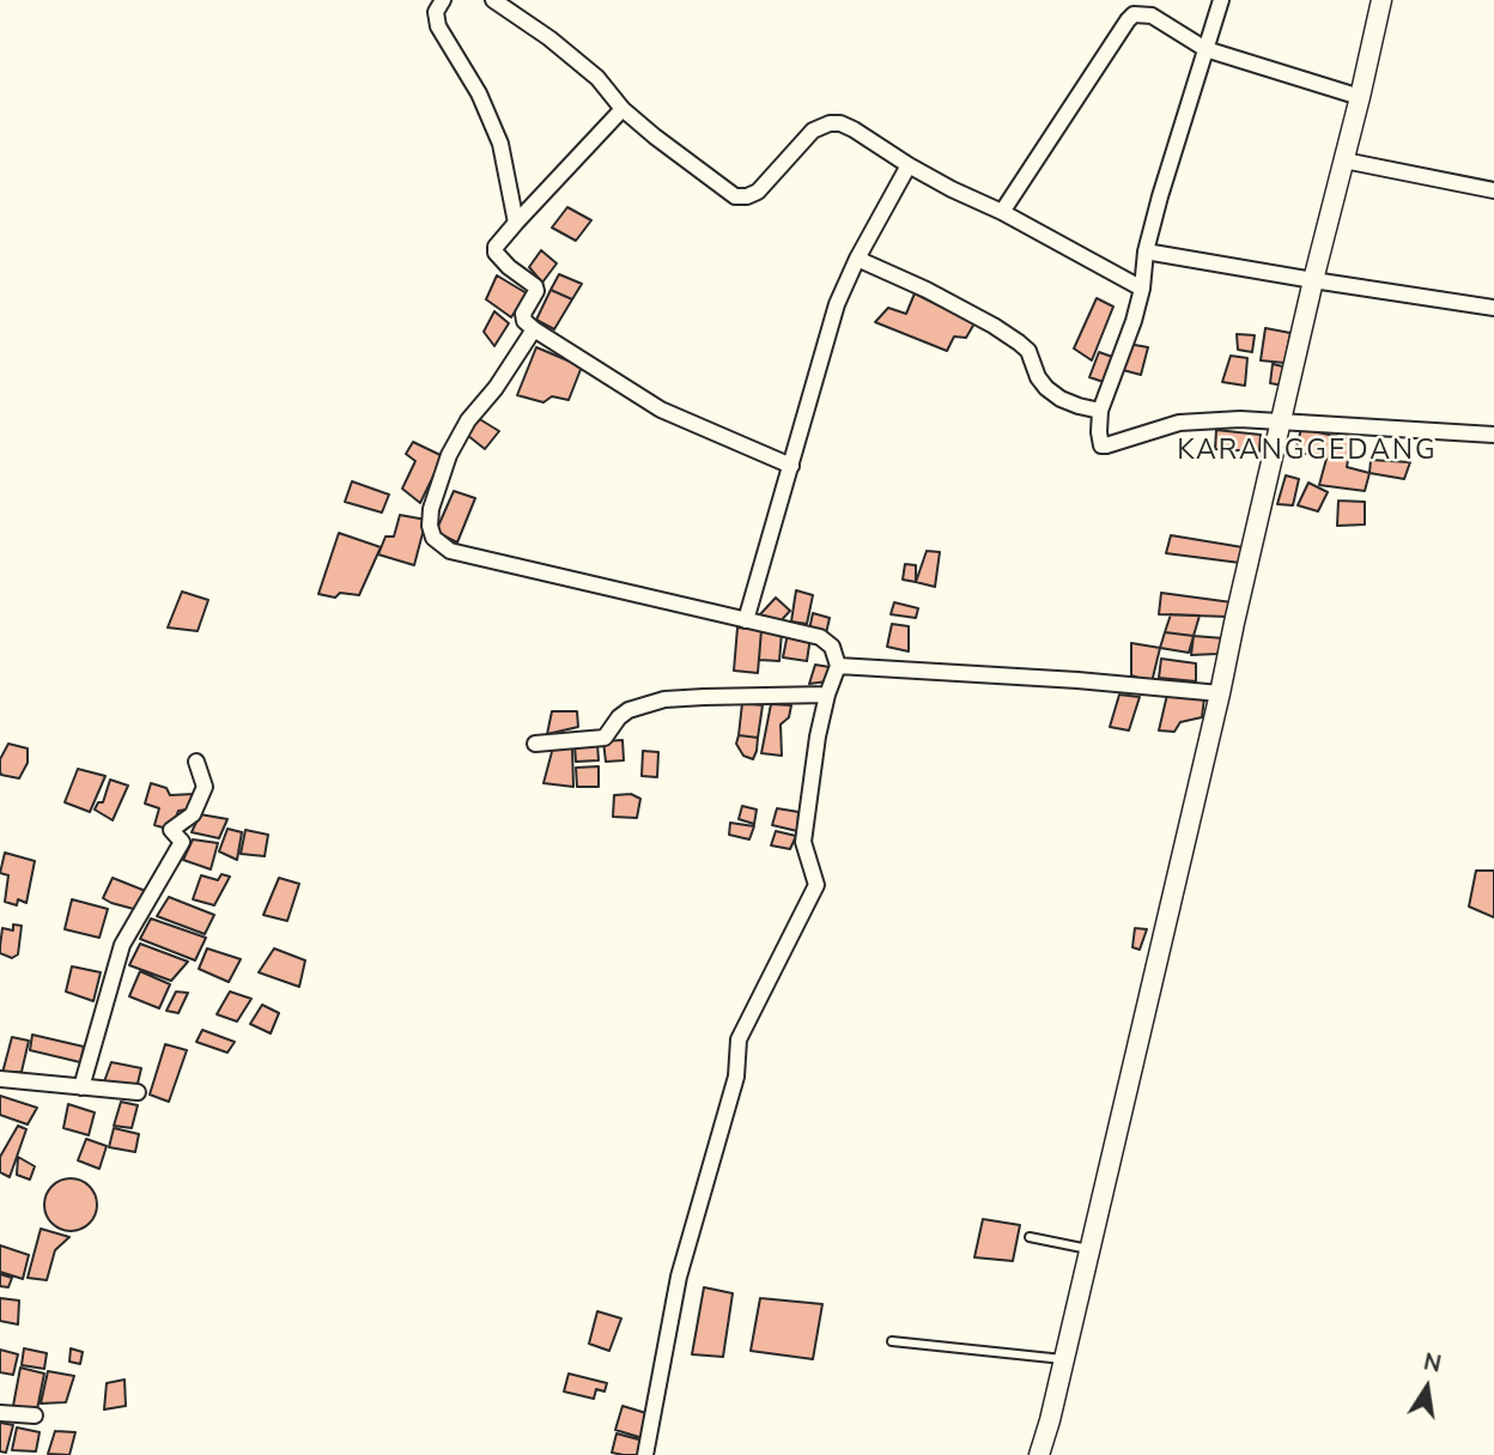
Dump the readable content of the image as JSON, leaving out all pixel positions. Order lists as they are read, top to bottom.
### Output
{
  "districts": ["KARANGGEDANG"],
  "north": "top"
}
